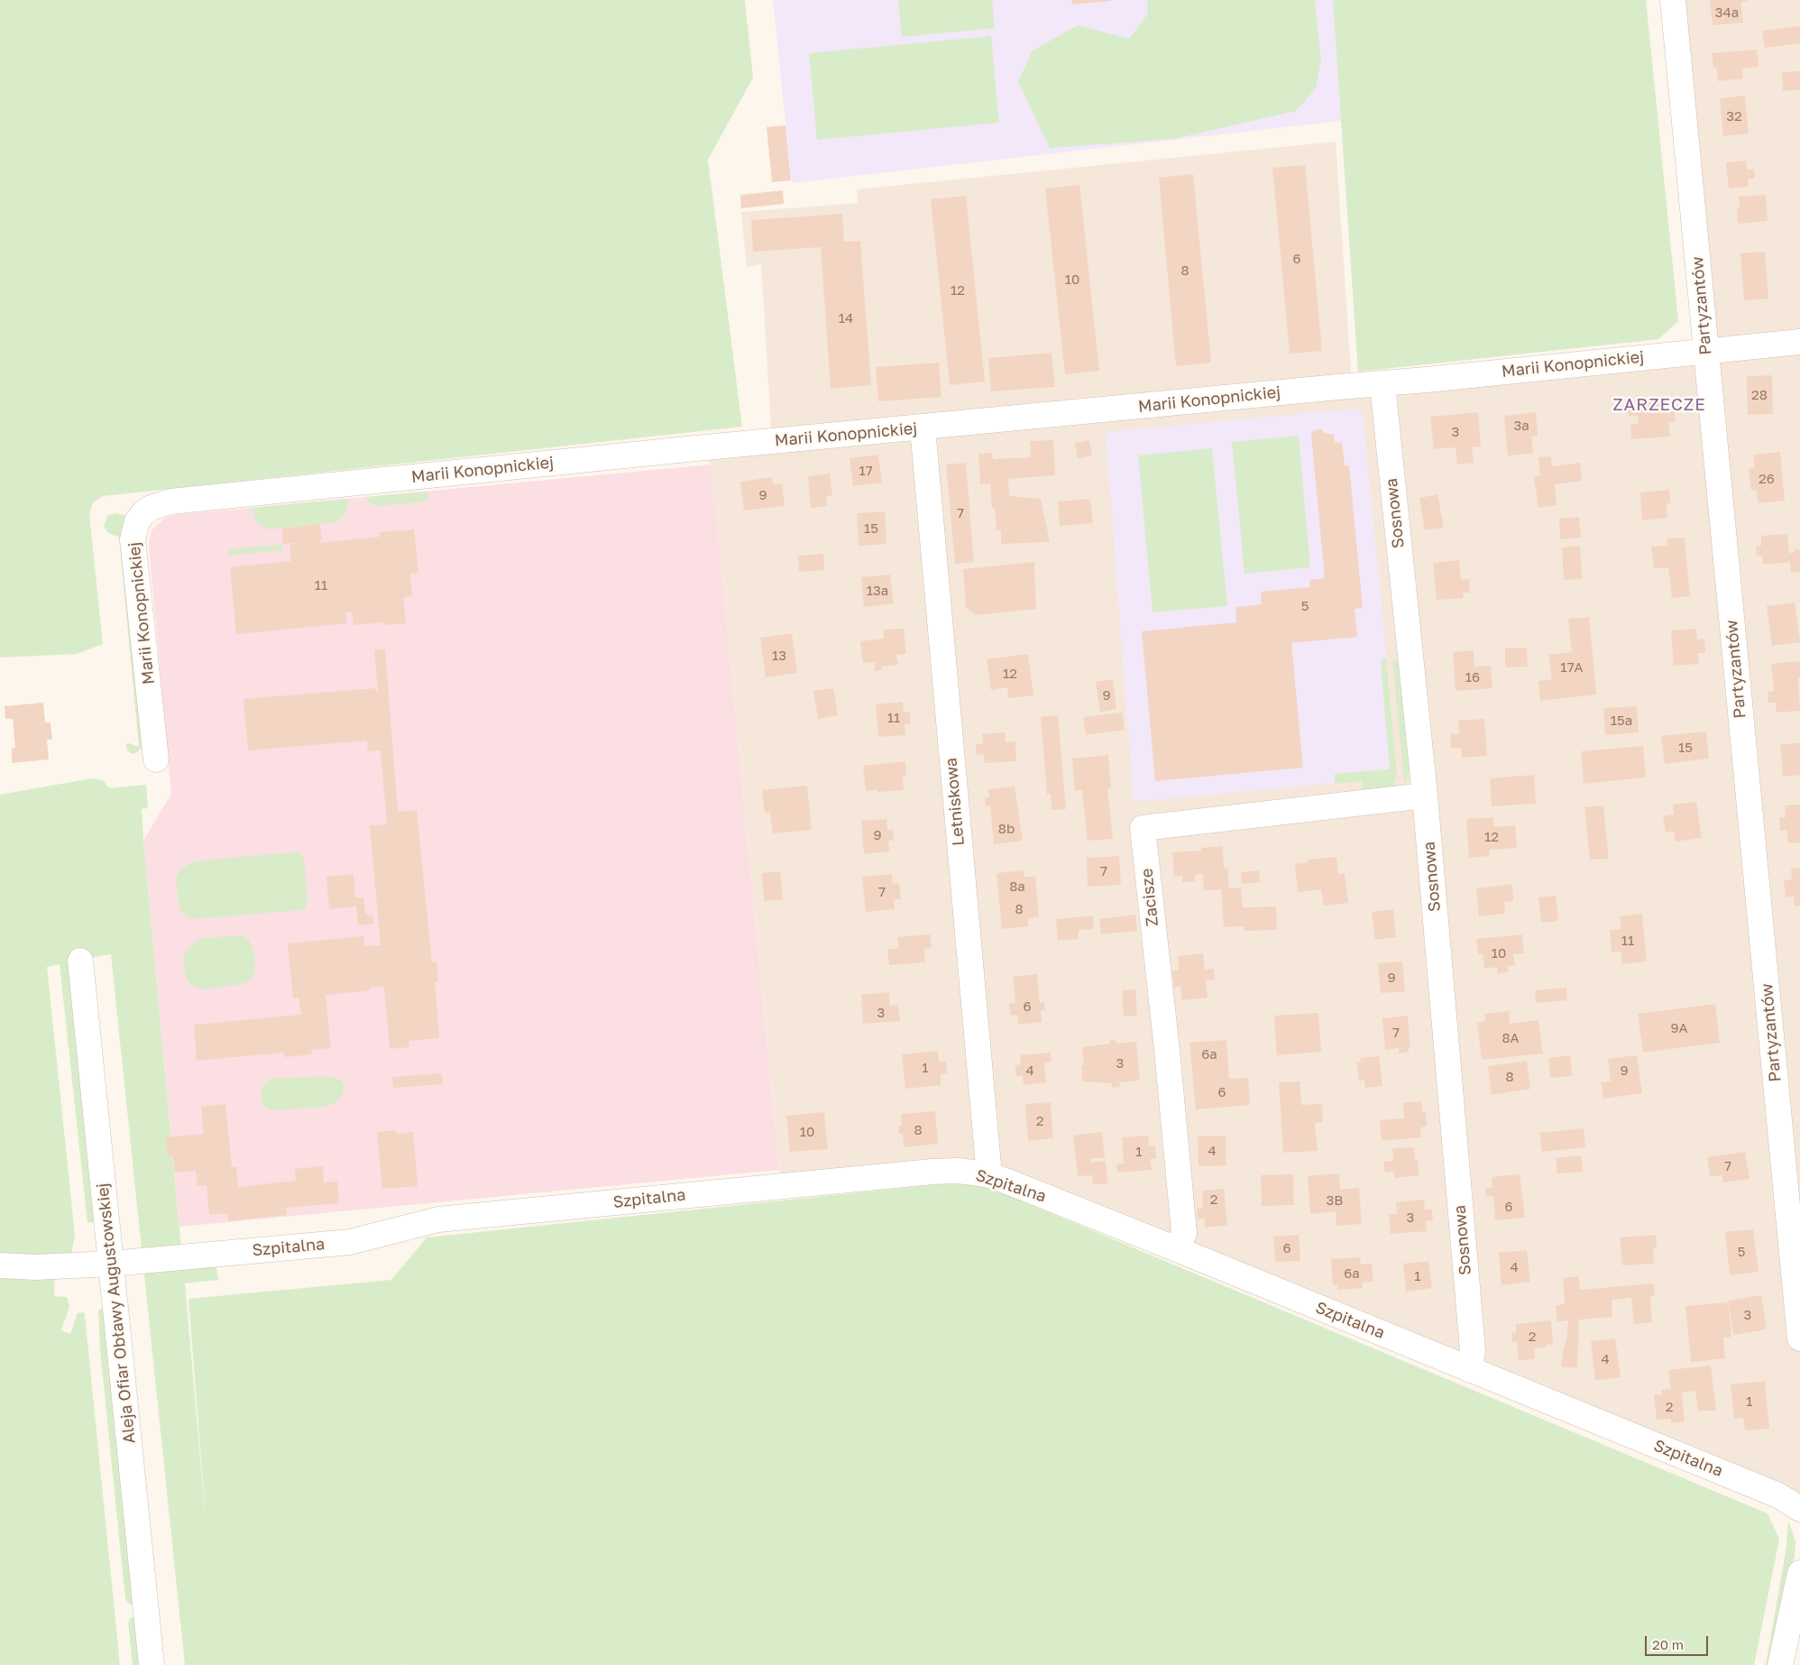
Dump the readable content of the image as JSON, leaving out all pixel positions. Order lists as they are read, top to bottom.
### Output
{
  "streets": {
    "street": [
      "Partyzantów",
      "Marii Konopnickiej",
      "Sosnowa",
      "Letniskowa",
      "Zacisze",
      "Szpitalna",
      "Aleja Ofiar Obławy Augustowskiej"
    ]
  },
  "crossings": [
    ["Partyzantów", "Marii Konopnickiej"],
    ["Marii Konopnickiej", "Sosnowa"],
    ["Marii Konopnickiej", "Letniskowa"],
    ["Sosnowa", "Zacisze"],
    ["Sosnowa", "Szpitalna"],
    ["Letniskowa", "Szpitalna"],
    ["Zacisze", "Szpitalna"],
    ["Szpitalna", "Aleja Ofiar Obławy Augustowskiej"]
  ],
  "districts": ["ZARZECZE"],
  "house_numbers": [
    "34a",
    "32",
    "6",
    "8",
    "10",
    "12",
    "14",
    "28",
    "3a",
    "3",
    "17",
    "26",
    "9",
    "7",
    "15",
    "11",
    "13a",
    "5",
    "13",
    "17A",
    "12",
    "16",
    "9",
    "11",
    "15a",
    "15",
    "8b",
    "9",
    "12",
    "7",
    "8a",
    "7",
    "8",
    "11",
    "10",
    "9",
    "6",
    "3",
    "9A",
    "7",
    "8A",
    "6a",
    "3",
    "1",
    "4",
    "9",
    "8",
    "6",
    "2",
    "8",
    "10",
    "4",
    "1",
    "7",
    "2",
    "3B",
    "6",
    "3",
    "6",
    "5",
    "4",
    "6a",
    "1",
    "3",
    "2",
    "4",
    "1",
    "2"
  ],
  "scale_bar": "20 m"
}
